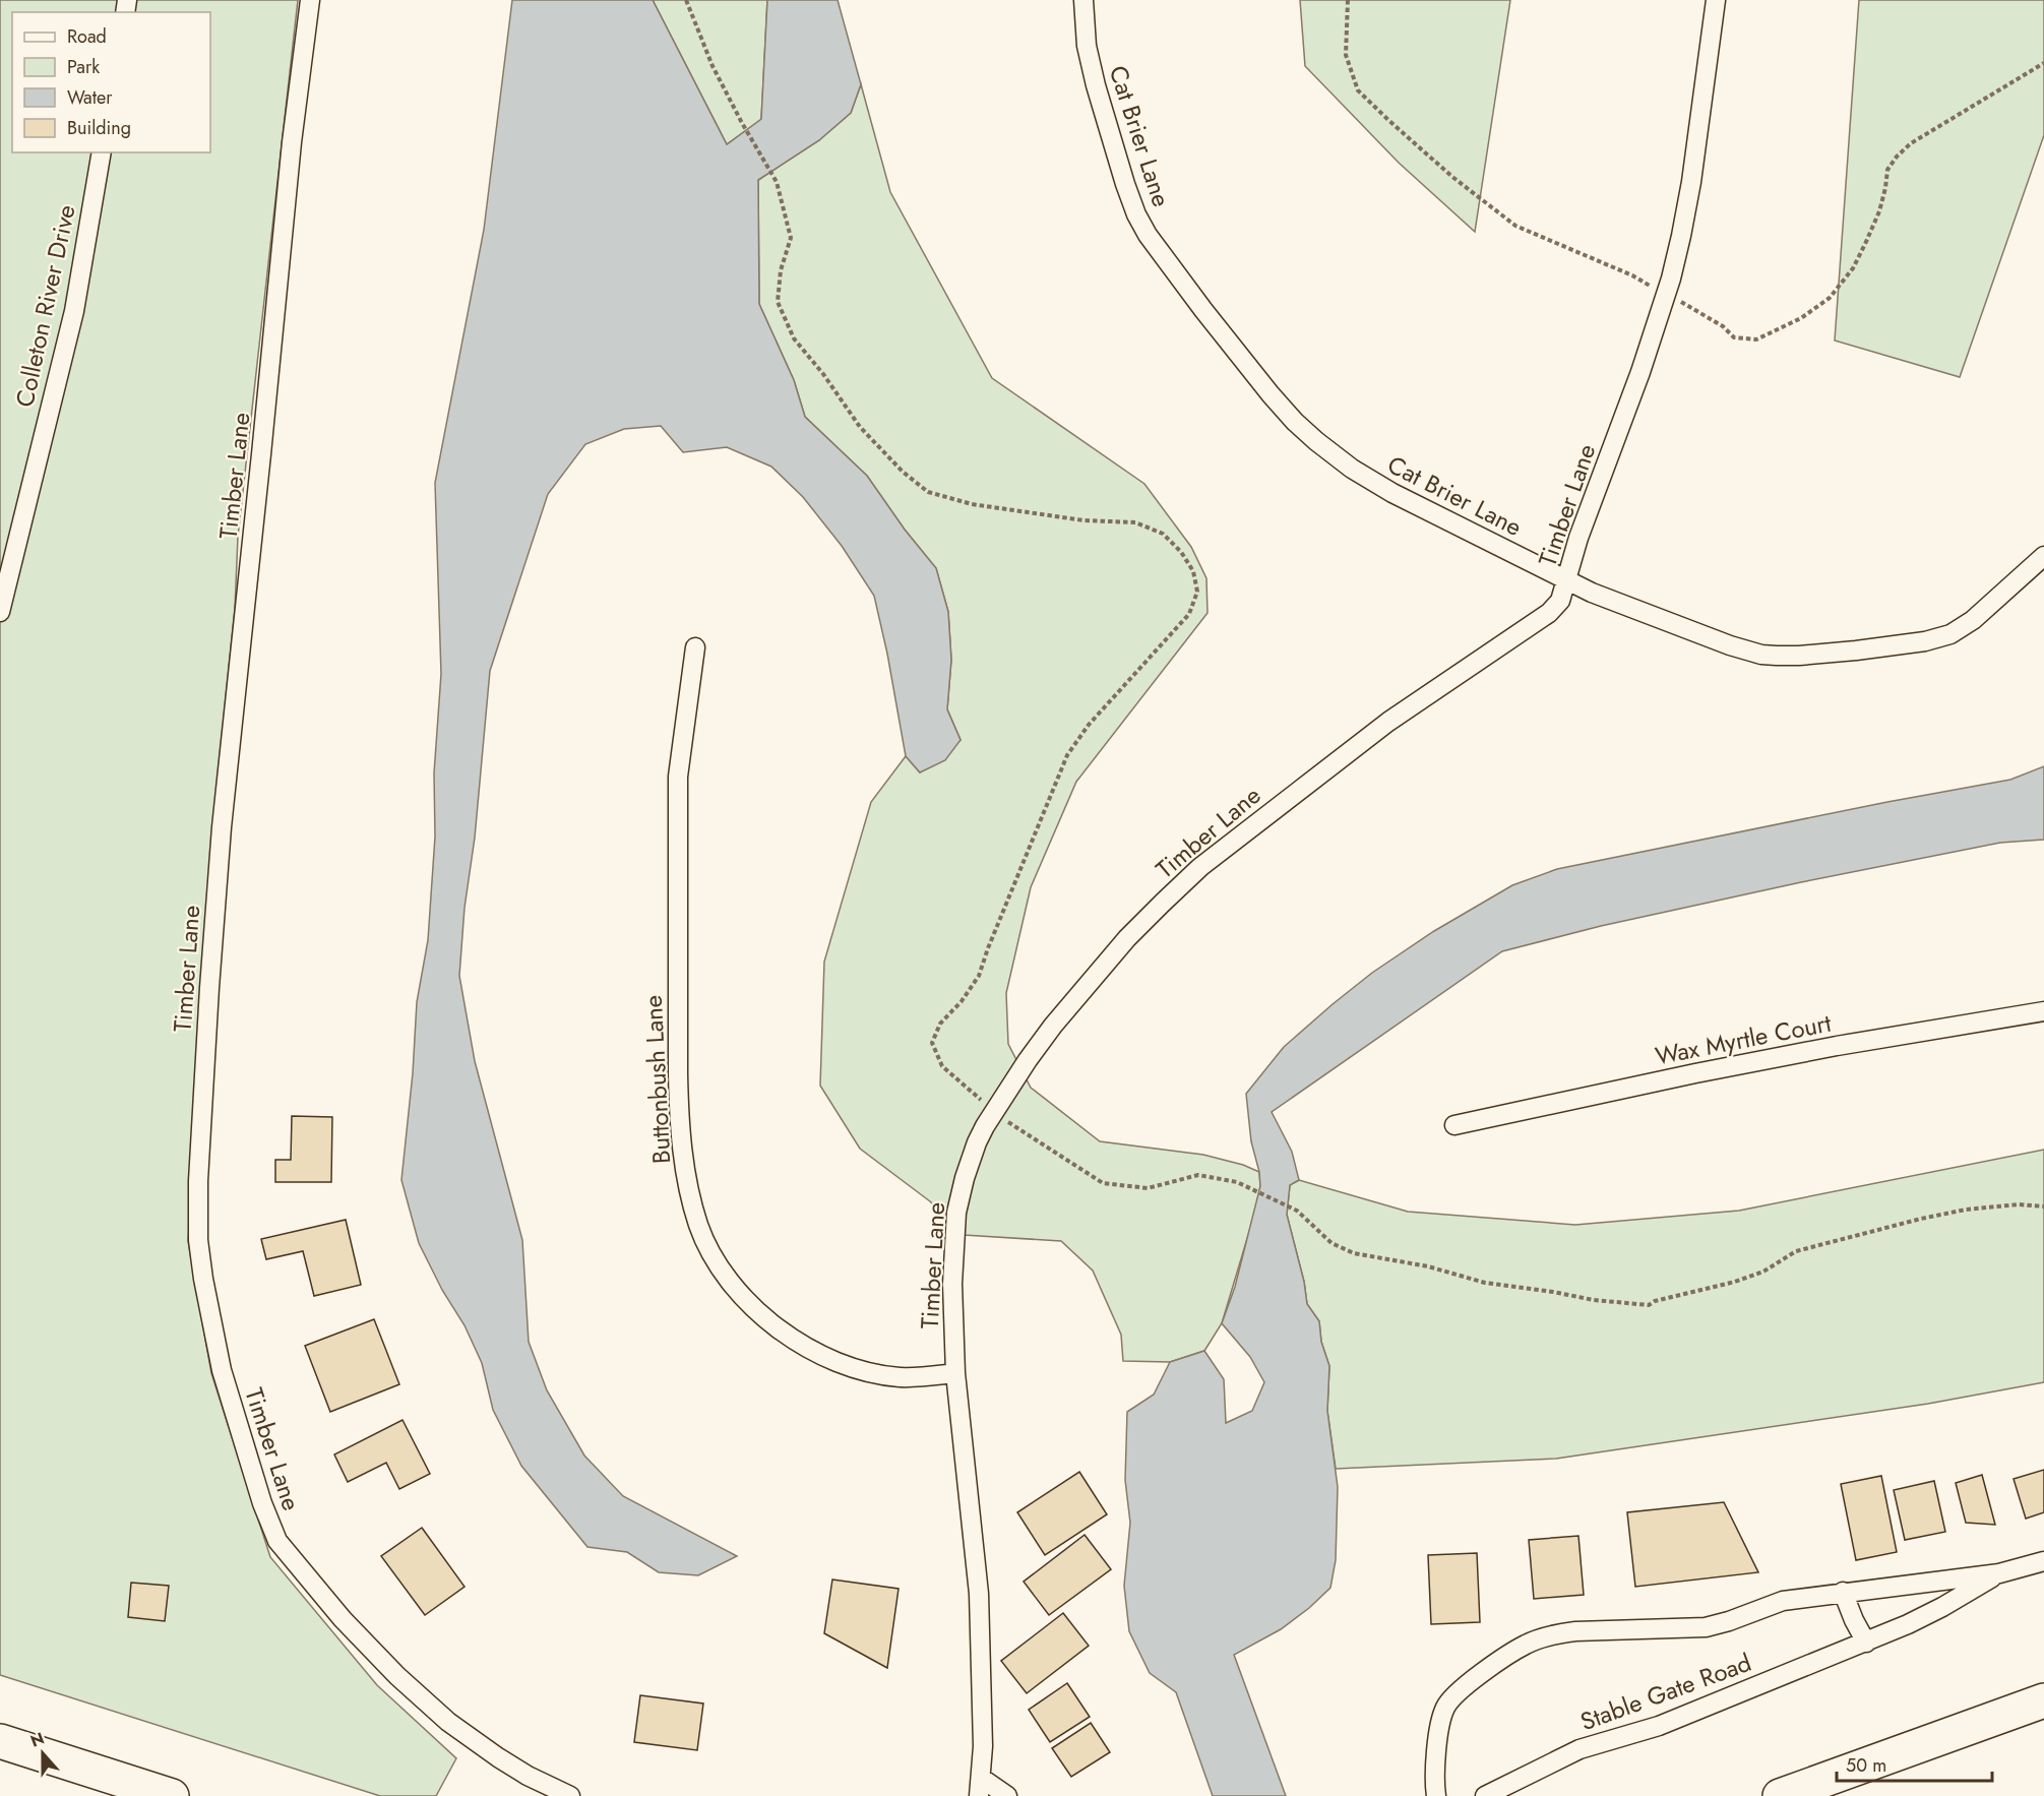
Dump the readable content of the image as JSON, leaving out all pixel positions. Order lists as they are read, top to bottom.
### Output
{
  "streets": {
    "street": [
      "Cat Brier Lane",
      "Colleton River Drive",
      "Timber Lane",
      "Wax Myrtle Court",
      "Buttonbush Lane",
      "Stable Gate Road"
    ]
  },
  "crossings": [
    ["Cat Brier Lane", "Timber Lane"],
    ["Timber Lane", "Buttonbush Lane"]
  ],
  "legend": [
    "Road",
    "Park",
    "Water",
    "Building"
  ],
  "scale_bar": "50 m",
  "north": "top"
}
